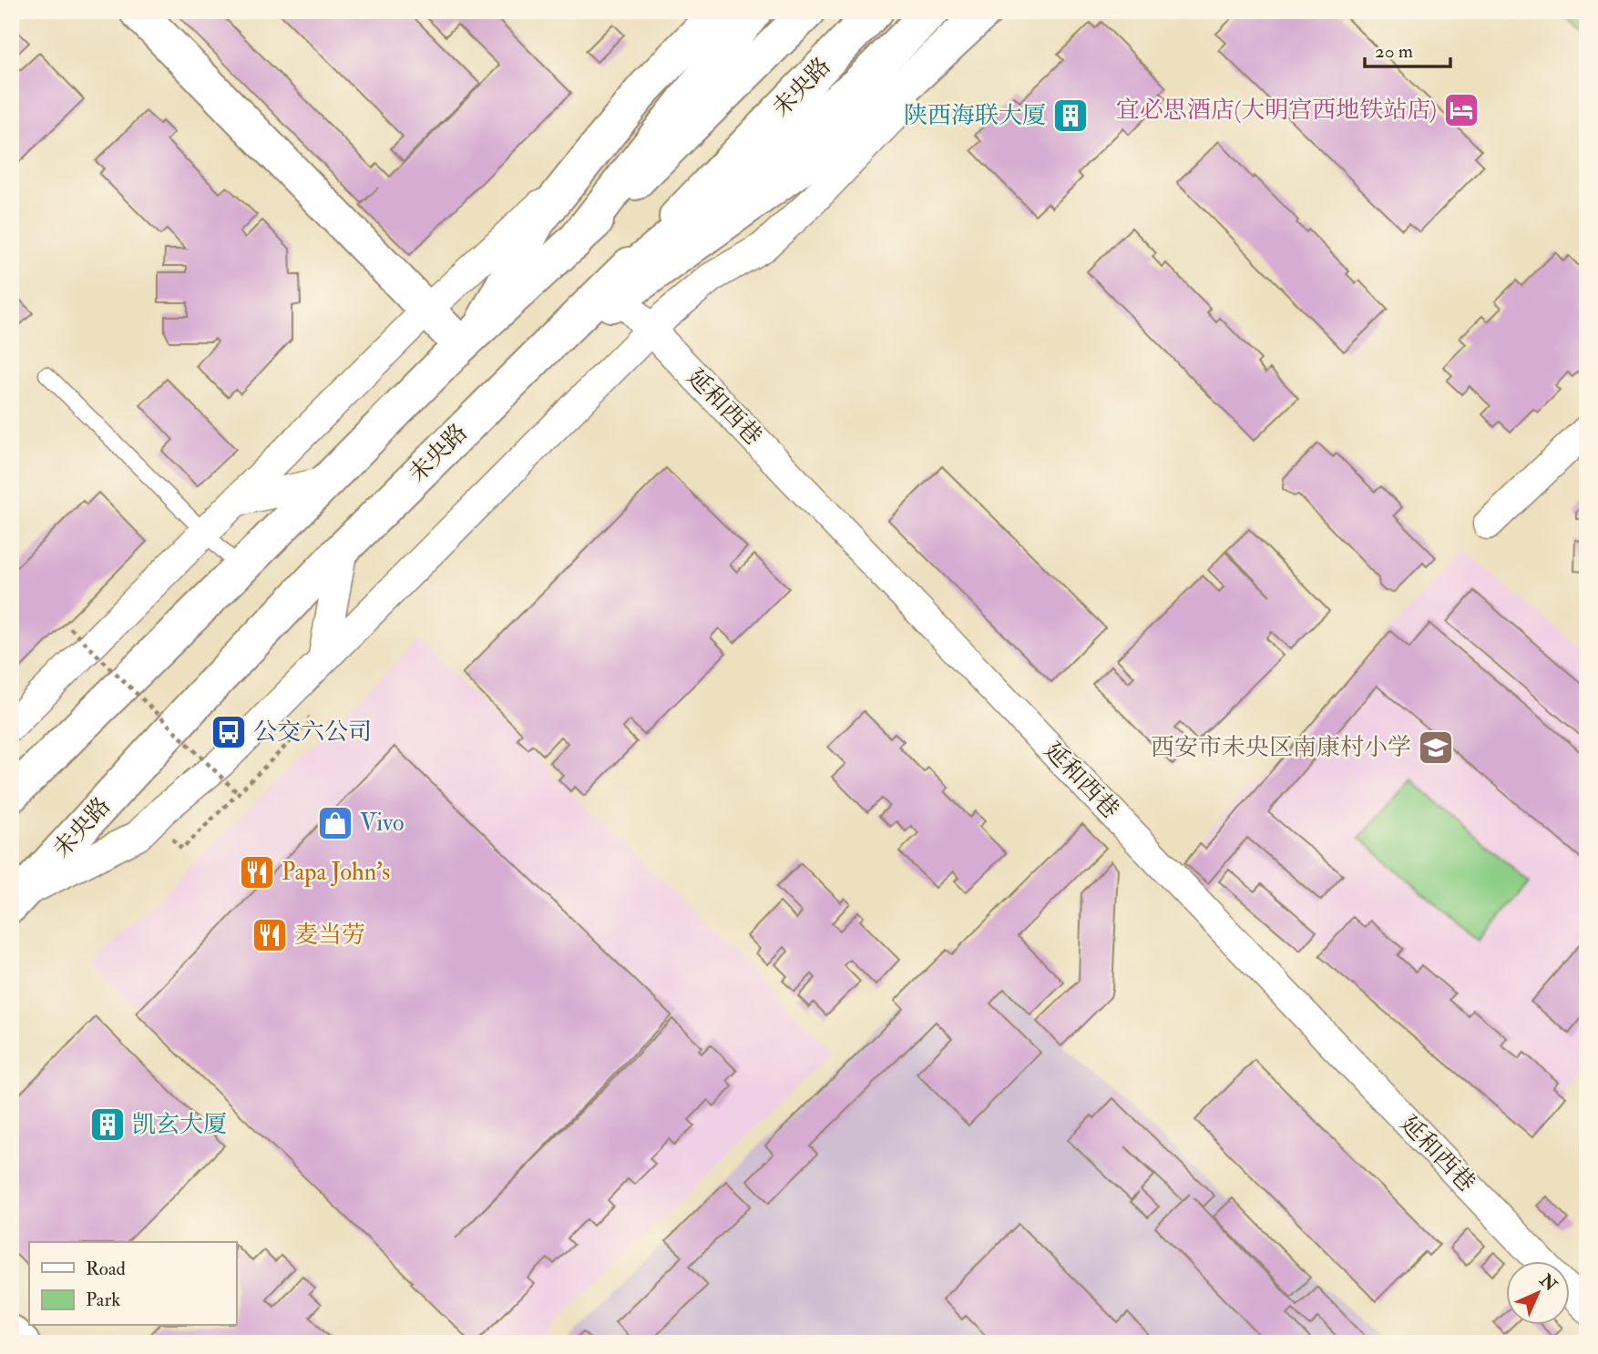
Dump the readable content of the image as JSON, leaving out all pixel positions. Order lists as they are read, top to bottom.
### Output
{
  "streets": {
    "main road": ["未央路"],
    "street": ["延和西巷"]
  },
  "crossings": [
    ["未央路", "延和西巷"]
  ],
  "places": {
    "hotel": ["宜必思酒店(大明宫西地铁站店)"],
    "building": ["陕西海联大厦", "凯玄大厦"],
    "bus stop": ["公交六公司"],
    "school or university": ["西安市未央区南康村小学"],
    "shop": ["Vivo"],
    "restaurant": ["Papa John's", "麦当劳"]
  },
  "legend": ["Road", "Park"],
  "scale_bar": "20 m",
  "north": "top right"
}
